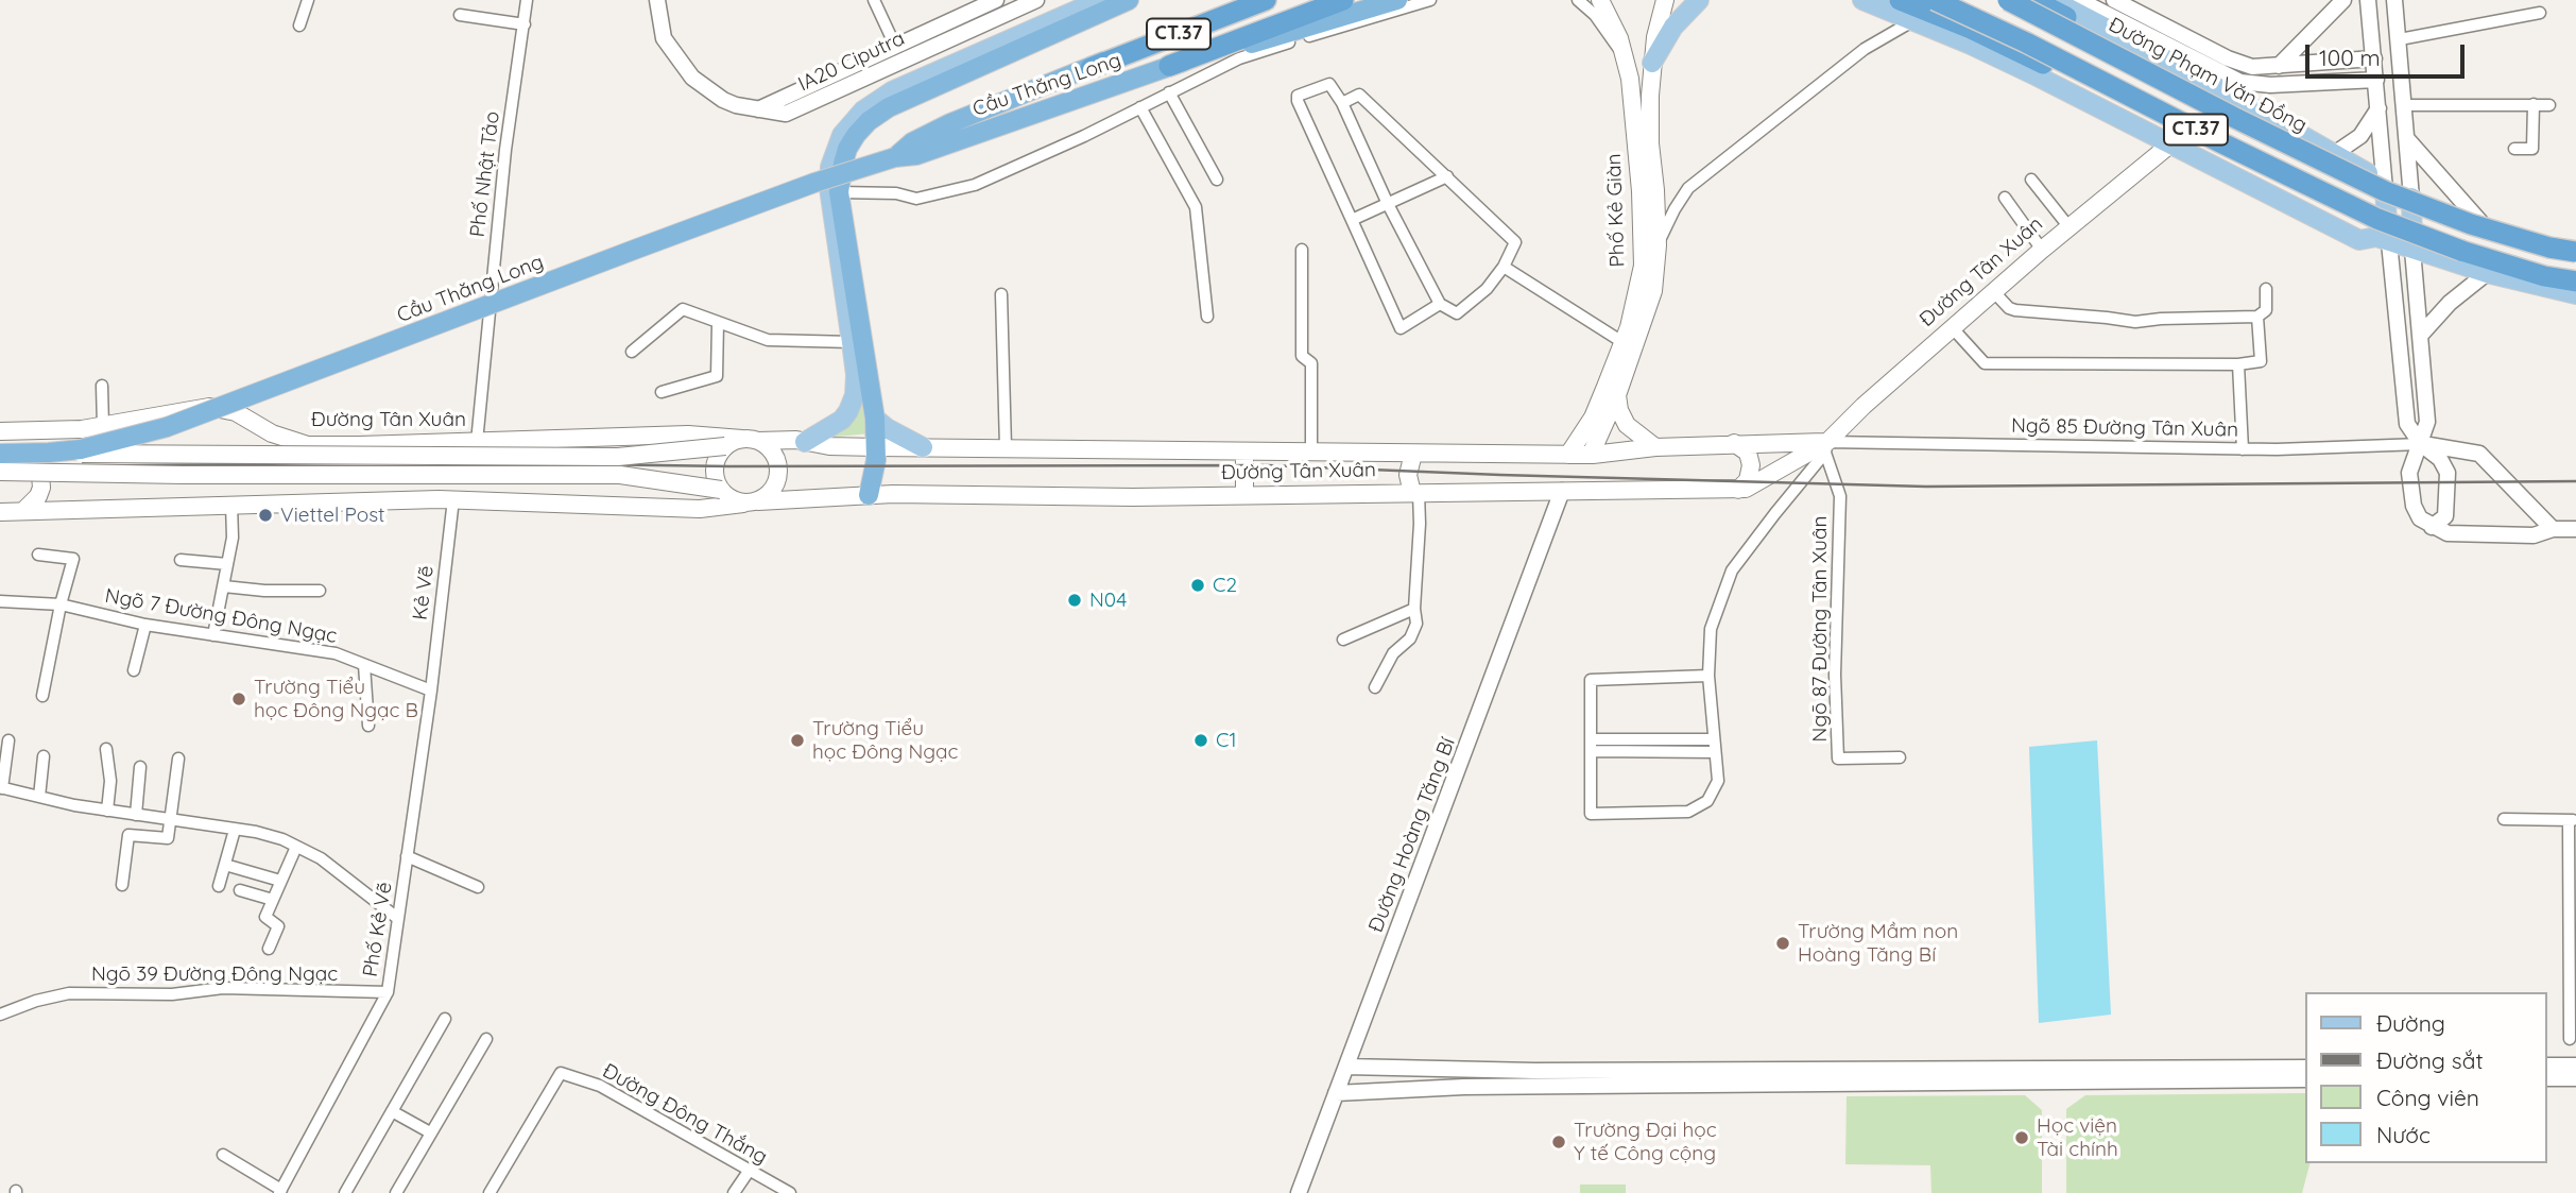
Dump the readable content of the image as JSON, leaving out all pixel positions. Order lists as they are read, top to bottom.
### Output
{
  "streets": {
    "highway": ["CT.37", "Cầu Thăng Long"],
    "main road": ["Đường Phạm Văn Đồng", "Phố Kẻ Giàn", "Đường Tân Xuân"],
    "street": [
      "IA20 Ciputra",
      "Phố Nhật Tảo",
      "Ngõ 85 Đường Tân Xuân",
      "Kẻ Vẽ",
      "Ngõ 7 Đường Đông Ngạc",
      "Ngõ 87 Đường Tân Xuân",
      "Đường Hoàng Tăng Bí",
      "Phố Kẻ Vẽ",
      "Ngõ 39 Đường Đông Ngạc",
      "Đường Đông Thắng"
    ]
  },
  "crossings": [
    ["CT.37", "Đường Phạm Văn Đồng"],
    ["CT.37", "Cầu Thăng Long"],
    ["Phố Nhật Tảo", "Đường Tân Xuân"],
    ["Phố Kẻ Giàn", "Đường Tân Xuân"],
    ["Đường Tân Xuân", "Ngõ 85 Đường Tân Xuân"],
    ["Đường Tân Xuân", "Kẻ Vẽ"],
    ["Đường Tân Xuân", "Ngõ 87 Đường Tân Xuân"],
    ["Đường Tân Xuân", "Đường Hoàng Tăng Bí"],
    ["Ngõ 85 Đường Tân Xuân", "Ngõ 87 Đường Tân Xuân"],
    ["Kẻ Vẽ", "Ngõ 7 Đường Đông Ngạc"],
    ["Kẻ Vẽ", "Phố Kẻ Vẽ"],
    ["Ngõ 7 Đường Đông Ngạc", "Phố Kẻ Vẽ"],
    ["Phố Kẻ Vẽ", "Ngõ 39 Đường Đông Ngạc"]
  ],
  "places": [
    "Viettel Post",
    "C2",
    "N04",
    "Trường Tiểu học Đông Ngạc B",
    "Trường Tiểu học Đông Ngạc",
    "C1",
    "Trường Mầm non Hoàng Tăng Bí",
    "Học viện Tài chính",
    "Trường Đại học Y tế Công cộng"
  ],
  "legend": [
    "Đường",
    "Đường sắt",
    "Công viên",
    "Nước"
  ],
  "scale_bar": "100 m"
}
